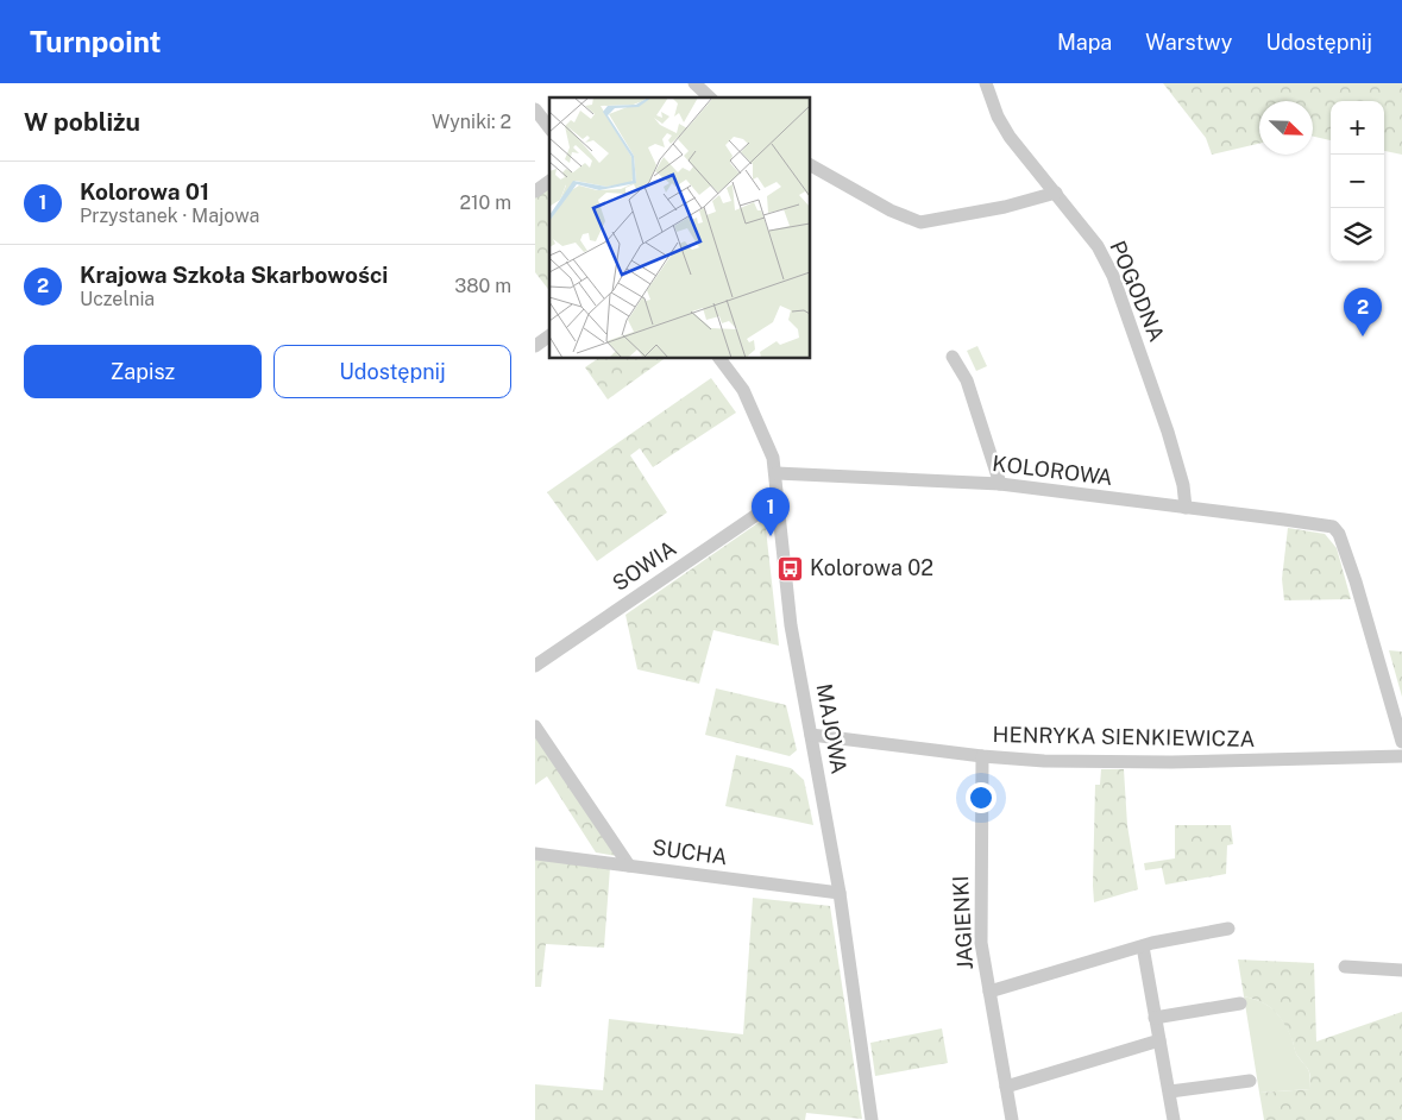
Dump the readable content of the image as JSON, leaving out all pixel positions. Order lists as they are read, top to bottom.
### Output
{
  "streets": {
    "street": [
      "POGODNA",
      "KOLOROWA",
      "SOWIA",
      "MAJOWA",
      "HENRYKA SIENKIEWICZA",
      "SUCHA",
      "JAGIENKI"
    ]
  },
  "crossings": [
    ["POGODNA", "KOLOROWA"],
    ["KOLOROWA", "MAJOWA"],
    ["SOWIA", "MAJOWA"],
    ["MAJOWA", "HENRYKA SIENKIEWICZA"],
    ["MAJOWA", "SUCHA"],
    ["HENRYKA SIENKIEWICZA", "JAGIENKI"]
  ],
  "places": {
    "bus stop": ["Kolorowa 02"]
  },
  "north": "bottom right",
  "page": {
    "header": "Turnpoint",
    "nav": ["Mapa", "Warstwy", "Udostępnij"],
    "heading": ["W pobliżu", "Wyniki: 2"],
    "map_buttons": ["+", "−"],
    "list": [
      {
        "mark": "1",
        "name": "Kolorowa 01",
        "note": "Przystanek · Majowa",
        "value": "210 m"
      },
      {
        "mark": "2",
        "name": "Krajowa Szkoła Skarbowości",
        "note": "Uczelnia",
        "value": "380 m"
      }
    ],
    "pins": ["2", "1"],
    "buttons": ["Zapisz", "Udostępnij"]
  }
}
